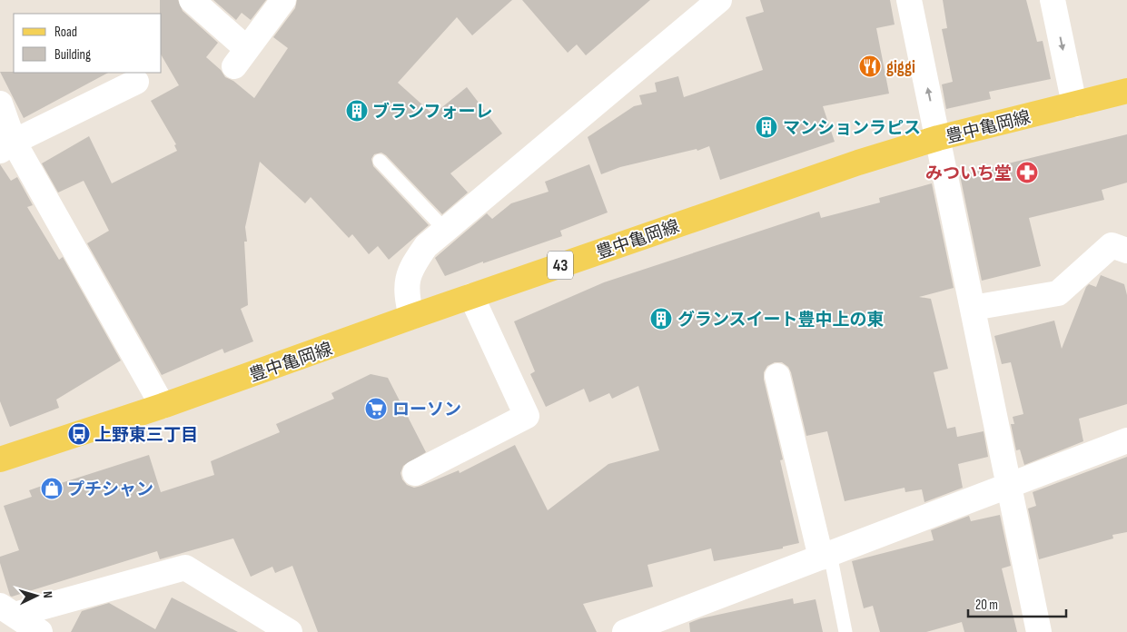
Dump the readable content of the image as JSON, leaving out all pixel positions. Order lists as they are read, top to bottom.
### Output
{
  "streets": {
    "main road": ["豊中亀岡線", "43"]
  },
  "places": {
    "restaurant": ["giggi"],
    "building": ["ブランフォーレ", "マンションラピス", "グランスイート豊中上の東"],
    "pharmacy": ["みついち堂"],
    "supermarket": ["ローソン"],
    "bus stop": ["上野東三丁目"],
    "shop": ["プチシャン"]
  },
  "legend": ["Road", "Building"],
  "scale_bar": "20 m",
  "north": "right"
}
